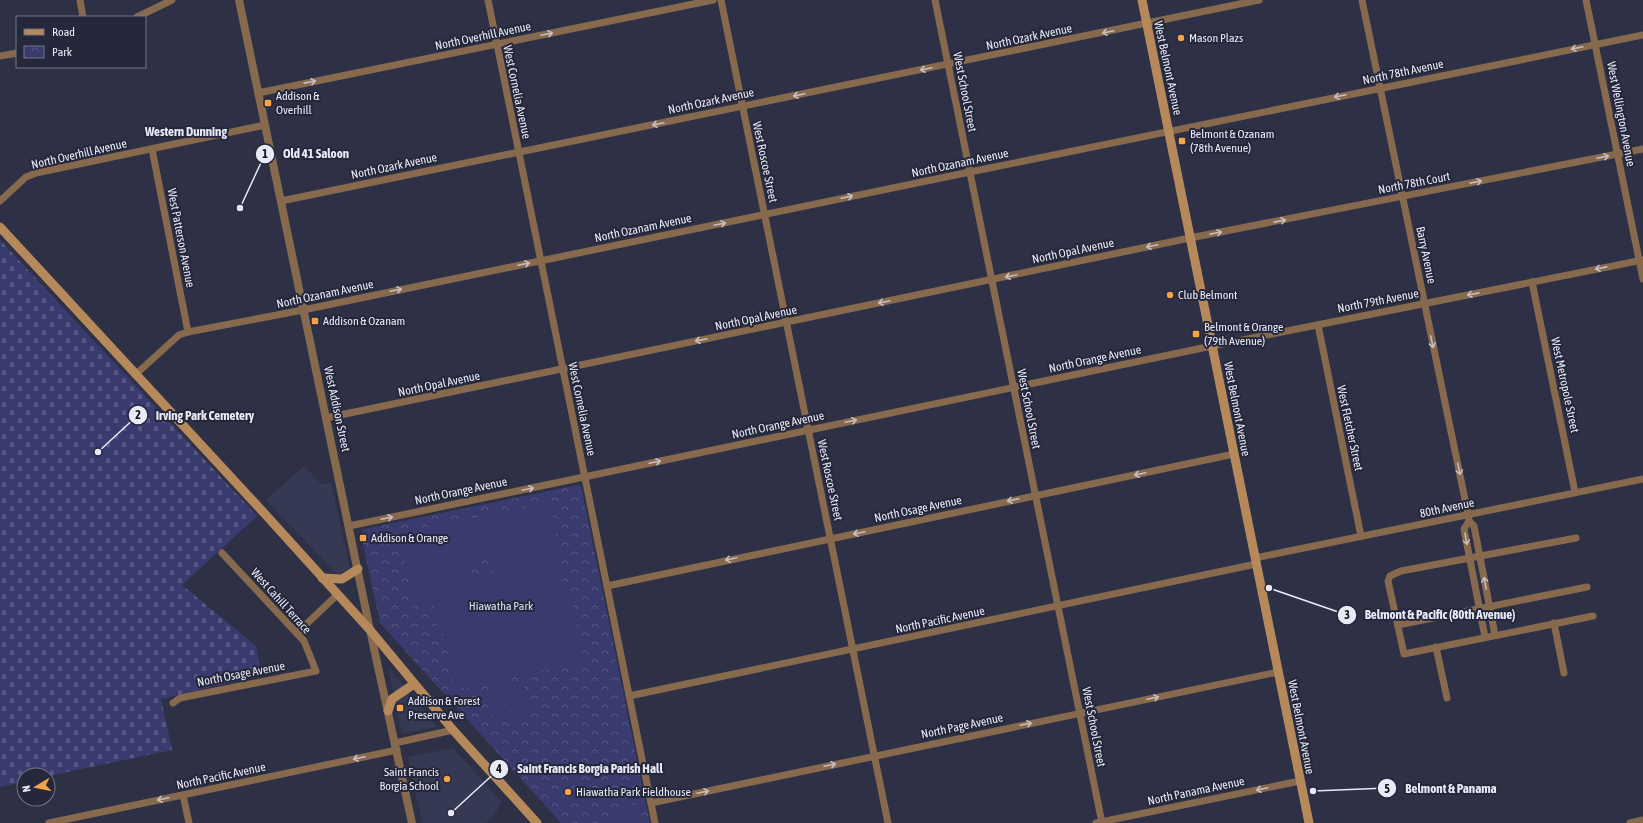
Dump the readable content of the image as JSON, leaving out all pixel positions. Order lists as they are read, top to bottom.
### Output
{
  "streets": {
    "main road": ["West Belmont Avenue"],
    "street": [
      "North Overhill Avenue",
      "North Ozark Avenue",
      "North 78th Avenue",
      "West Cornelia Avenue",
      "West School Street",
      "West Wellington Avenue",
      "West Roscoe Street",
      "North Ozanam Avenue",
      "North 78th Court",
      "West Patterson Avenue",
      "North Opal Avenue",
      "Barry Avenue",
      "North 79th Avenue",
      "North Orange Avenue",
      "West Metropole Street",
      "West Addison Street",
      "West Fletcher Street",
      "80th Avenue",
      "North Osage Avenue",
      "West Cahill Terrace",
      "North Pacific Avenue",
      "North Page Avenue",
      "North Panama Avenue"
    ]
  },
  "crossings": [
    ["North Overhill Avenue", "West Cornelia Avenue"],
    ["North Overhill Avenue", "West Patterson Avenue"],
    ["North Overhill Avenue", "West Addison Street"],
    ["North Ozark Avenue", "West Belmont Avenue"],
    ["North Ozark Avenue", "West Cornelia Avenue"],
    ["North Ozark Avenue", "West School Street"],
    ["North Ozark Avenue", "West Roscoe Street"],
    ["North Ozark Avenue", "West Addison Street"],
    ["West Belmont Avenue", "North 78th Avenue"],
    ["West Belmont Avenue", "North Ozanam Avenue"],
    ["West Belmont Avenue", "North 78th Court"],
    ["West Belmont Avenue", "North Opal Avenue"],
    ["West Belmont Avenue", "North 79th Avenue"],
    ["West Belmont Avenue", "North Orange Avenue"],
    ["West Belmont Avenue", "80th Avenue"],
    ["West Belmont Avenue", "North Osage Avenue"],
    ["West Belmont Avenue", "North Pacific Avenue"],
    ["West Belmont Avenue", "North Page Avenue"],
    ["West Belmont Avenue", "North Panama Avenue"],
    ["North 78th Avenue", "West Wellington Avenue"],
    ["North 78th Avenue", "North Ozanam Avenue"],
    ["North 78th Avenue", "Barry Avenue"],
    ["West Cornelia Avenue", "North Ozanam Avenue"],
    ["West Cornelia Avenue", "North Opal Avenue"],
    ["West Cornelia Avenue", "North Orange Avenue"],
    ["West Cornelia Avenue", "North Osage Avenue"],
    ["West Cornelia Avenue", "North Pacific Avenue"],
    ["West Cornelia Avenue", "North Page Avenue"],
    ["West School Street", "North Ozanam Avenue"],
    ["West School Street", "North Opal Avenue"],
    ["West School Street", "North Orange Avenue"],
    ["West School Street", "North Osage Avenue"],
    ["West School Street", "North Pacific Avenue"],
    ["West School Street", "North Page Avenue"],
    ["West School Street", "North Panama Avenue"],
    ["West Wellington Avenue", "North 78th Court"],
    ["West Wellington Avenue", "North 79th Avenue"],
    ["West Roscoe Street", "North Ozanam Avenue"],
    ["West Roscoe Street", "North Opal Avenue"],
    ["West Roscoe Street", "North Orange Avenue"],
    ["West Roscoe Street", "North Osage Avenue"],
    ["West Roscoe Street", "North Pacific Avenue"],
    ["West Roscoe Street", "North Page Avenue"],
    ["North Ozanam Avenue", "West Patterson Avenue"],
    ["North Ozanam Avenue", "West Addison Street"],
    ["North 78th Court", "North Opal Avenue"],
    ["North 78th Court", "Barry Avenue"],
    ["North Opal Avenue", "West Addison Street"],
    ["Barry Avenue", "North 79th Avenue"],
    ["Barry Avenue", "80th Avenue"],
    ["North 79th Avenue", "North Orange Avenue"],
    ["North 79th Avenue", "West Metropole Street"],
    ["North 79th Avenue", "West Fletcher Street"],
    ["North Orange Avenue", "West Addison Street"],
    ["West Metropole Street", "80th Avenue"],
    ["West Addison Street", "North Pacific Avenue"],
    ["West Fletcher Street", "80th Avenue"],
    ["80th Avenue", "North Pacific Avenue"],
    ["North Osage Avenue", "West Cahill Terrace"]
  ],
  "one_way": [
    "North Overhill Avenue",
    "North Ozark Avenue",
    "North 78th Avenue",
    "North Ozanam Avenue",
    "North 78th Court",
    "North Opal Avenue",
    "Barry Avenue",
    "North 79th Avenue",
    "North Orange Avenue",
    "North Osage Avenue",
    "North Page Avenue",
    "North Panama Avenue"
  ],
  "districts": ["Western Dunning"],
  "parks": ["Hiawatha Park"],
  "places": {
    "other": [
      "Mason Plazs",
      "Old 41 Saloon",
      "Club Belmont",
      "Irving Park Cemetery",
      "Belmont & Pacific (80th Avenue)",
      "Saint Francis Borgia School",
      "Belmont & Panama",
      "Hiawatha Park Fieldhouse",
      "Saint Francis Borgia Parish Hall"
    ],
    "transit": [
      "Addison & Overhill",
      "Belmont & Ozanam (78th Avenue)",
      "Addison & Ozanam",
      "Belmont & Orange (79th Avenue)",
      "Addison & Orange",
      "Addison & Forest Preserve Ave"
    ]
  },
  "legend": ["Road", "Park"],
  "north": "left"
}
